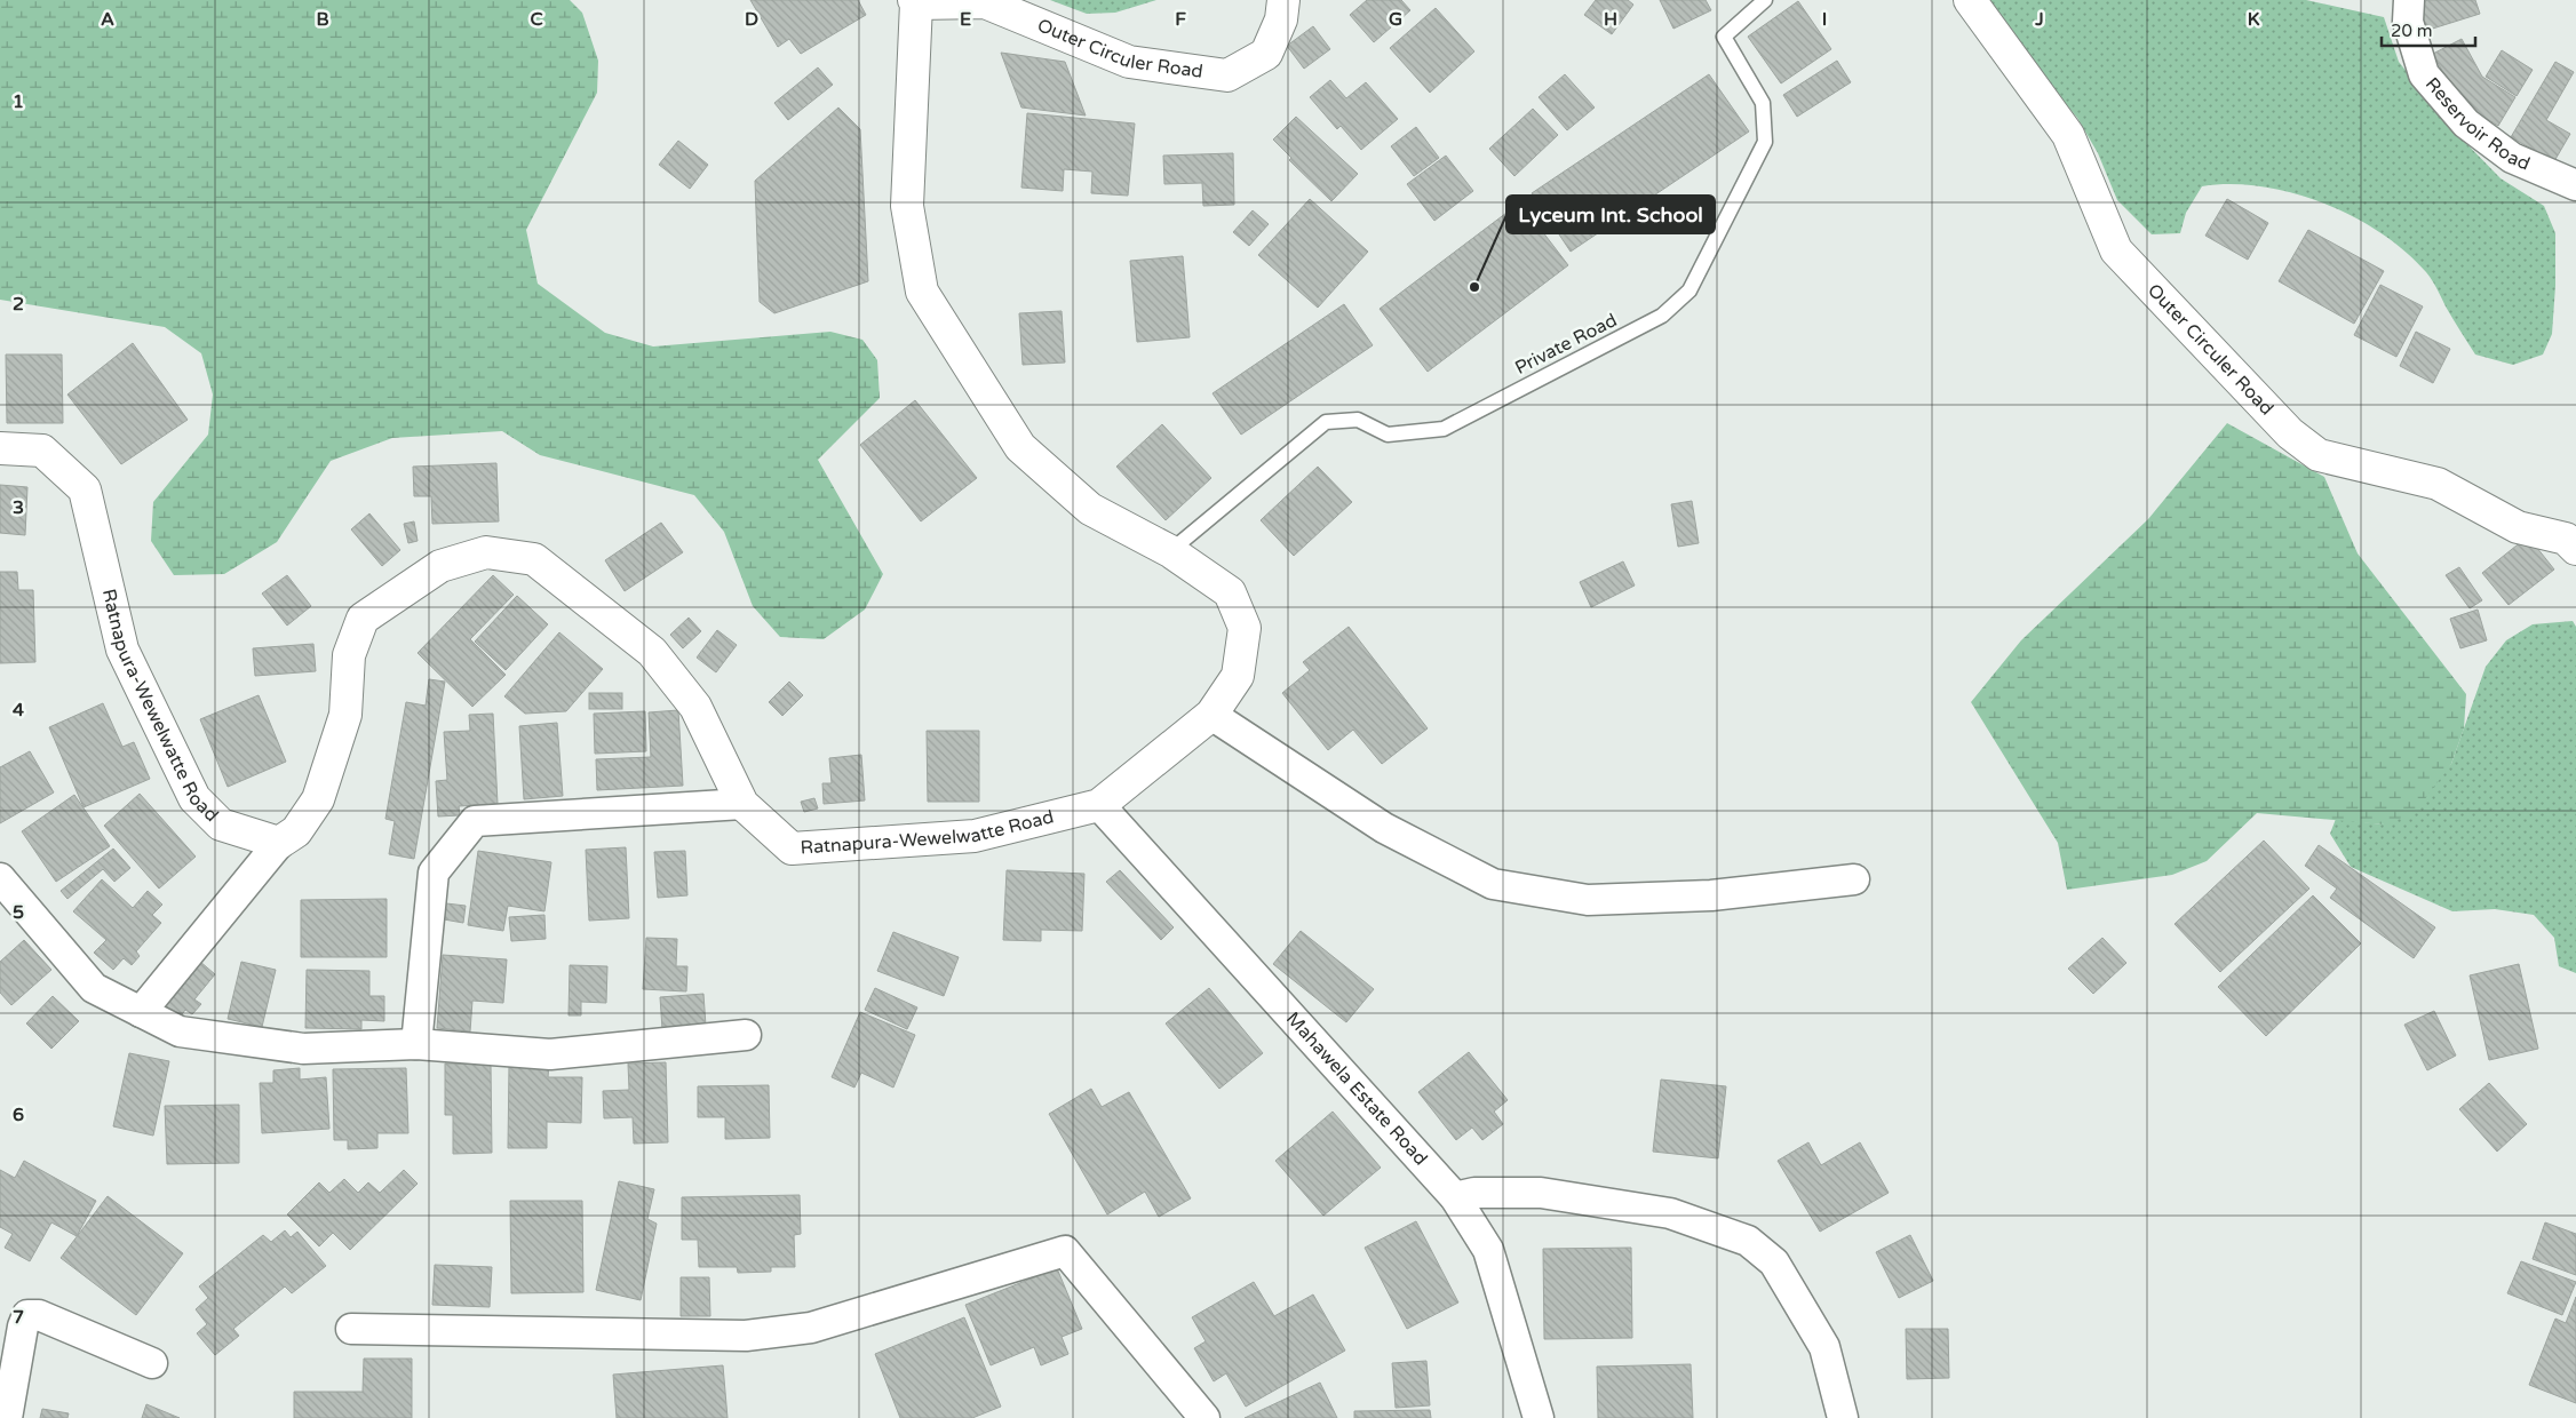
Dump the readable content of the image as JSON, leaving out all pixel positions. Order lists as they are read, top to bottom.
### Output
{
  "streets": {
    "main road": ["Outer Circuler Road", "Ratnapura-Wewelwatte Road"],
    "street": ["Reservoir Road", "Mahawela Estate Road"],
    "lane": ["Private Road"]
  },
  "crossings": [
    ["Outer Circuler Road", "Ratnapura-Wewelwatte Road"],
    ["Private Road", "Ratnapura-Wewelwatte Road"],
    ["Ratnapura-Wewelwatte Road", "Mahawela Estate Road"]
  ],
  "places": ["Lyceum Int. School"],
  "scale_bar": "20 m",
  "grid": {
    "columns": [
      "A",
      "B",
      "C",
      "D",
      "E",
      "F",
      "G",
      "H",
      "I",
      "J",
      "K"
    ],
    "rows": [
      "1",
      "2",
      "3",
      "4",
      "5",
      "6",
      "7"
    ]
  }
}
